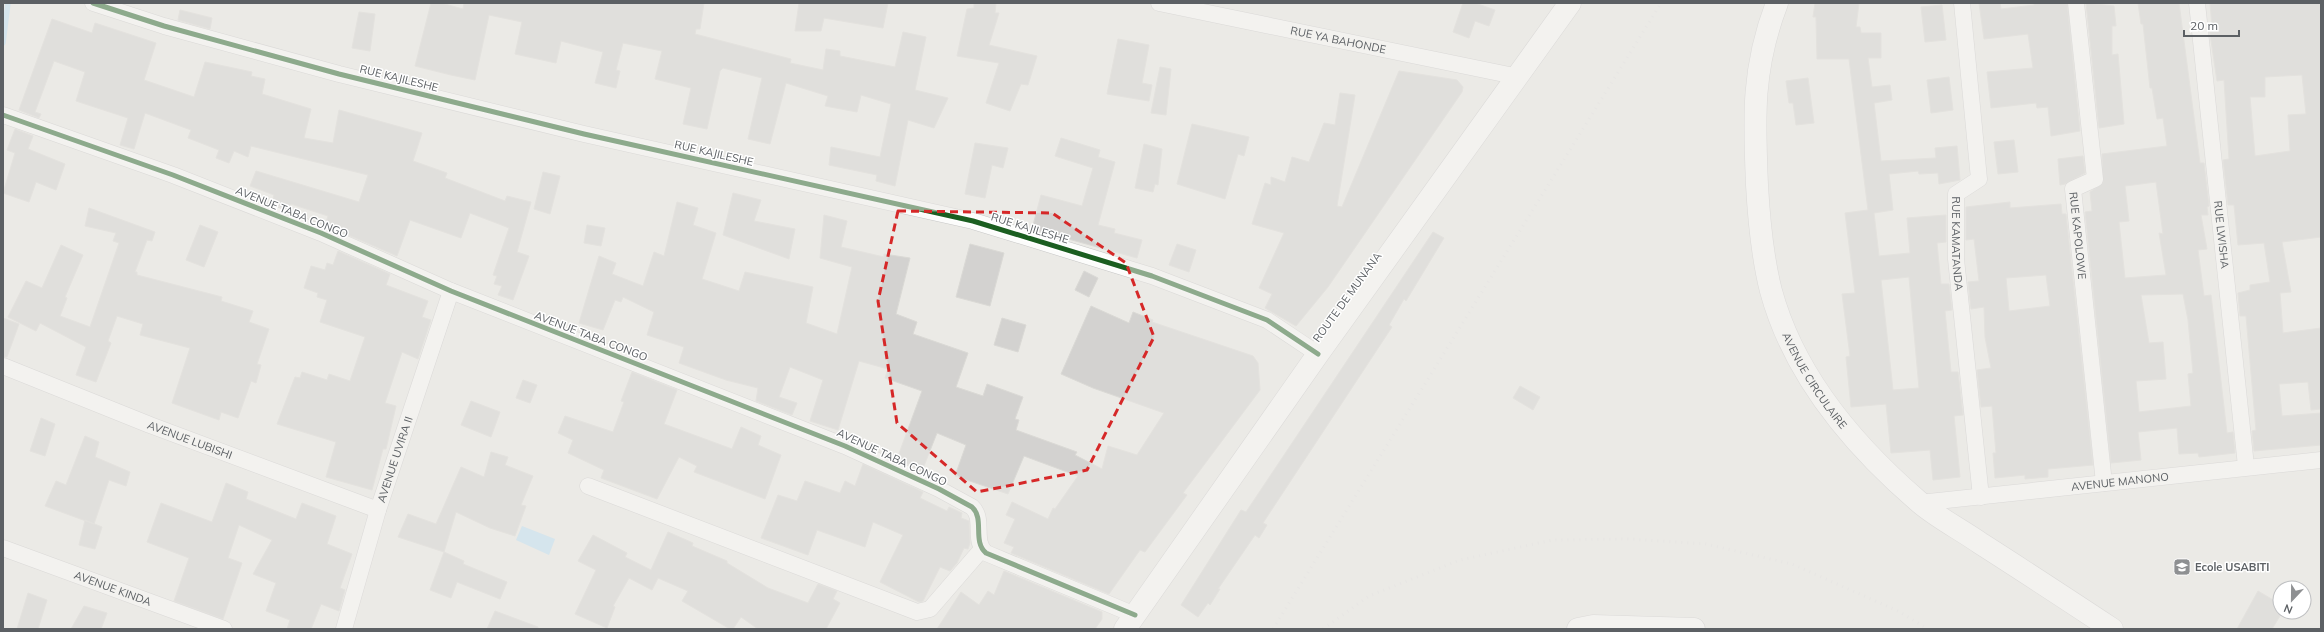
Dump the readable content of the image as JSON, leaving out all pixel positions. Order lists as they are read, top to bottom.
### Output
{
  "streets": {
    "street": [
      "RUE YA BAHONDE",
      "RUE KAJILESHE",
      "AVENUE TABA CONGO",
      "RUE LWISHA",
      "RUE KAPOLOWE",
      "RUE KAMATANDA",
      "ROUTE DE MUNANA",
      "AVENUE CIRCULAIRE",
      "AVENUE LUBISHI",
      "AVENUE UVIRA II",
      "AVENUE MANONO",
      "AVENUE KINDA"
    ]
  },
  "crossings": [
    ["RUE YA BAHONDE", "ROUTE DE MUNANA"],
    ["RUE KAJILESHE", "ROUTE DE MUNANA"],
    ["AVENUE TABA CONGO", "AVENUE UVIRA II"],
    ["RUE LWISHA", "AVENUE MANONO"],
    ["RUE KAPOLOWE", "AVENUE MANONO"],
    ["RUE KAMATANDA", "AVENUE MANONO"],
    ["AVENUE CIRCULAIRE", "AVENUE MANONO"],
    ["AVENUE LUBISHI", "AVENUE UVIRA II"]
  ],
  "places": {
    "school or university": ["Ecole USABITI"]
  },
  "scale_bar": "20 m",
  "north": "bottom"
}
